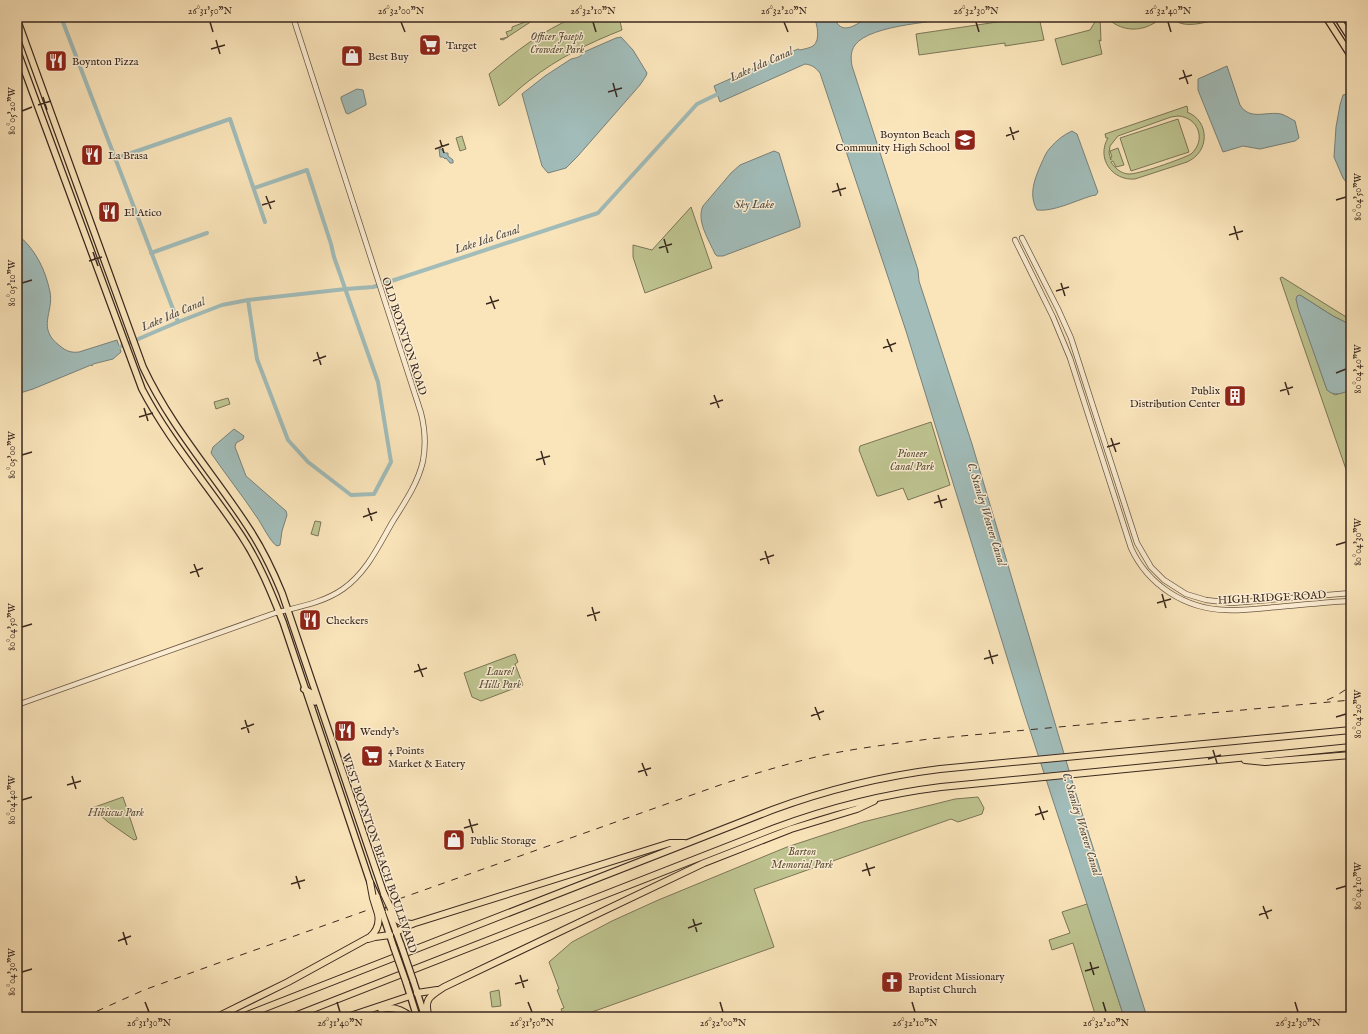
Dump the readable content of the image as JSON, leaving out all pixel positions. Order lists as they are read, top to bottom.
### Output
{
  "streets": {
    "main road": ["WEST BOYNTON BEACH BOULEVARD"],
    "street": ["OLD BOYNTON ROAD", "HIGH RIDGE ROAD"]
  },
  "crossings": [
    ["OLD BOYNTON ROAD", "WEST BOYNTON BEACH BOULEVARD"]
  ],
  "water": ["Lake Ida Canal", "Sky Lake", "C. Stanley Weaver Canal"],
  "parks": [
    "Officer Joseph Crowder Park",
    "Pioneer Canal Park",
    "Laurel Hills Park",
    "Hibiscus Park",
    "Barton Memorial Park"
  ],
  "places": {
    "supermarket": ["Target", "4 Points Market & Eatery"],
    "shop": ["Best Buy", "Public Storage"],
    "restaurant": [
      "Boynton Pizza",
      "La Brasa",
      "El Atico",
      "Checkers",
      "Wendy's"
    ],
    "school or university": ["Boynton Beach Community High School"],
    "building": ["Publix Distribution Center"],
    "church": ["Provident Missionary Baptist Church"]
  },
  "coordinates": [
    "26°31'50\"N",
    "26°32'00\"N",
    "26°32'10\"N",
    "26°32'20\"N",
    "26°32'30\"N",
    "26°32'40\"N",
    "80°05'20\"W",
    "80°04'50\"W",
    "80°05'10\"W",
    "80°04'40\"W",
    "80°05'00\"W",
    "80°04'30\"W",
    "80°04'20\"W",
    "80°04'10\"W",
    "26°31'30\"N",
    "26°31'40\"N"
  ]
}
